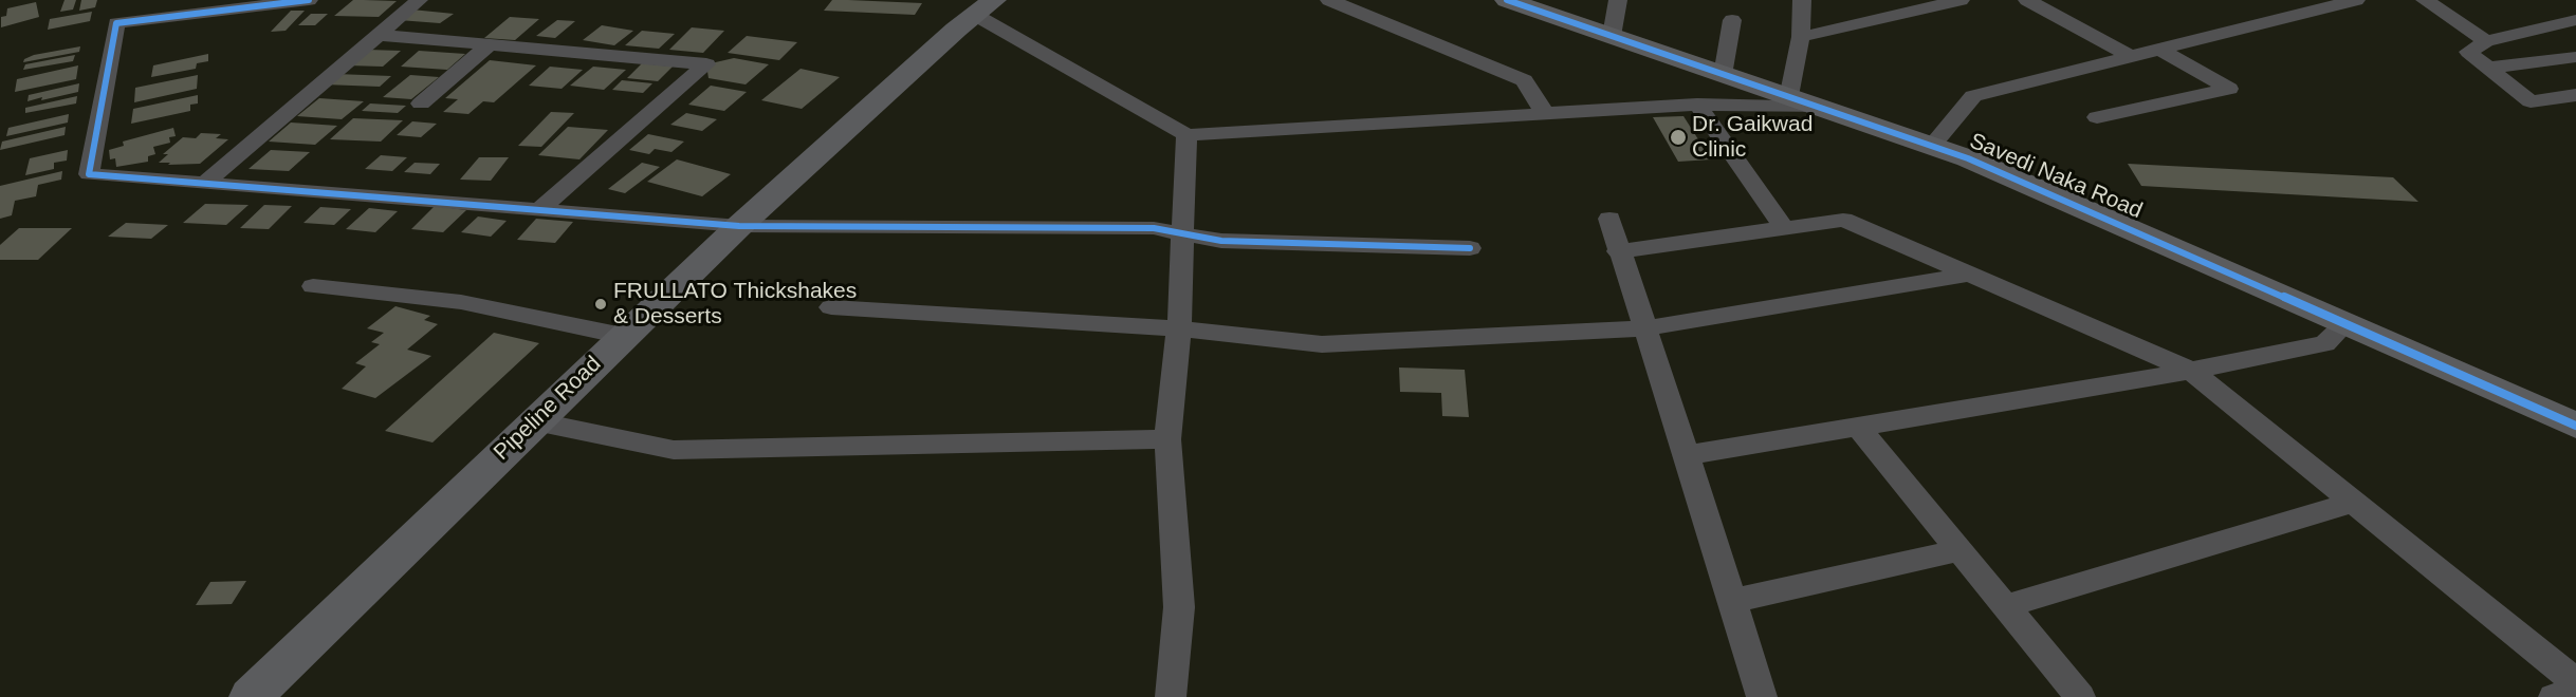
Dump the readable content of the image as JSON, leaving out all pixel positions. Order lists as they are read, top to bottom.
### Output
{
  "streets": {
    "street": ["Savedi Naka Road", "Pipeline Road"]
  },
  "places": ["Dr. Gaikwad Clinic", "FRULLATO Thickshakes & Desserts"]
}
